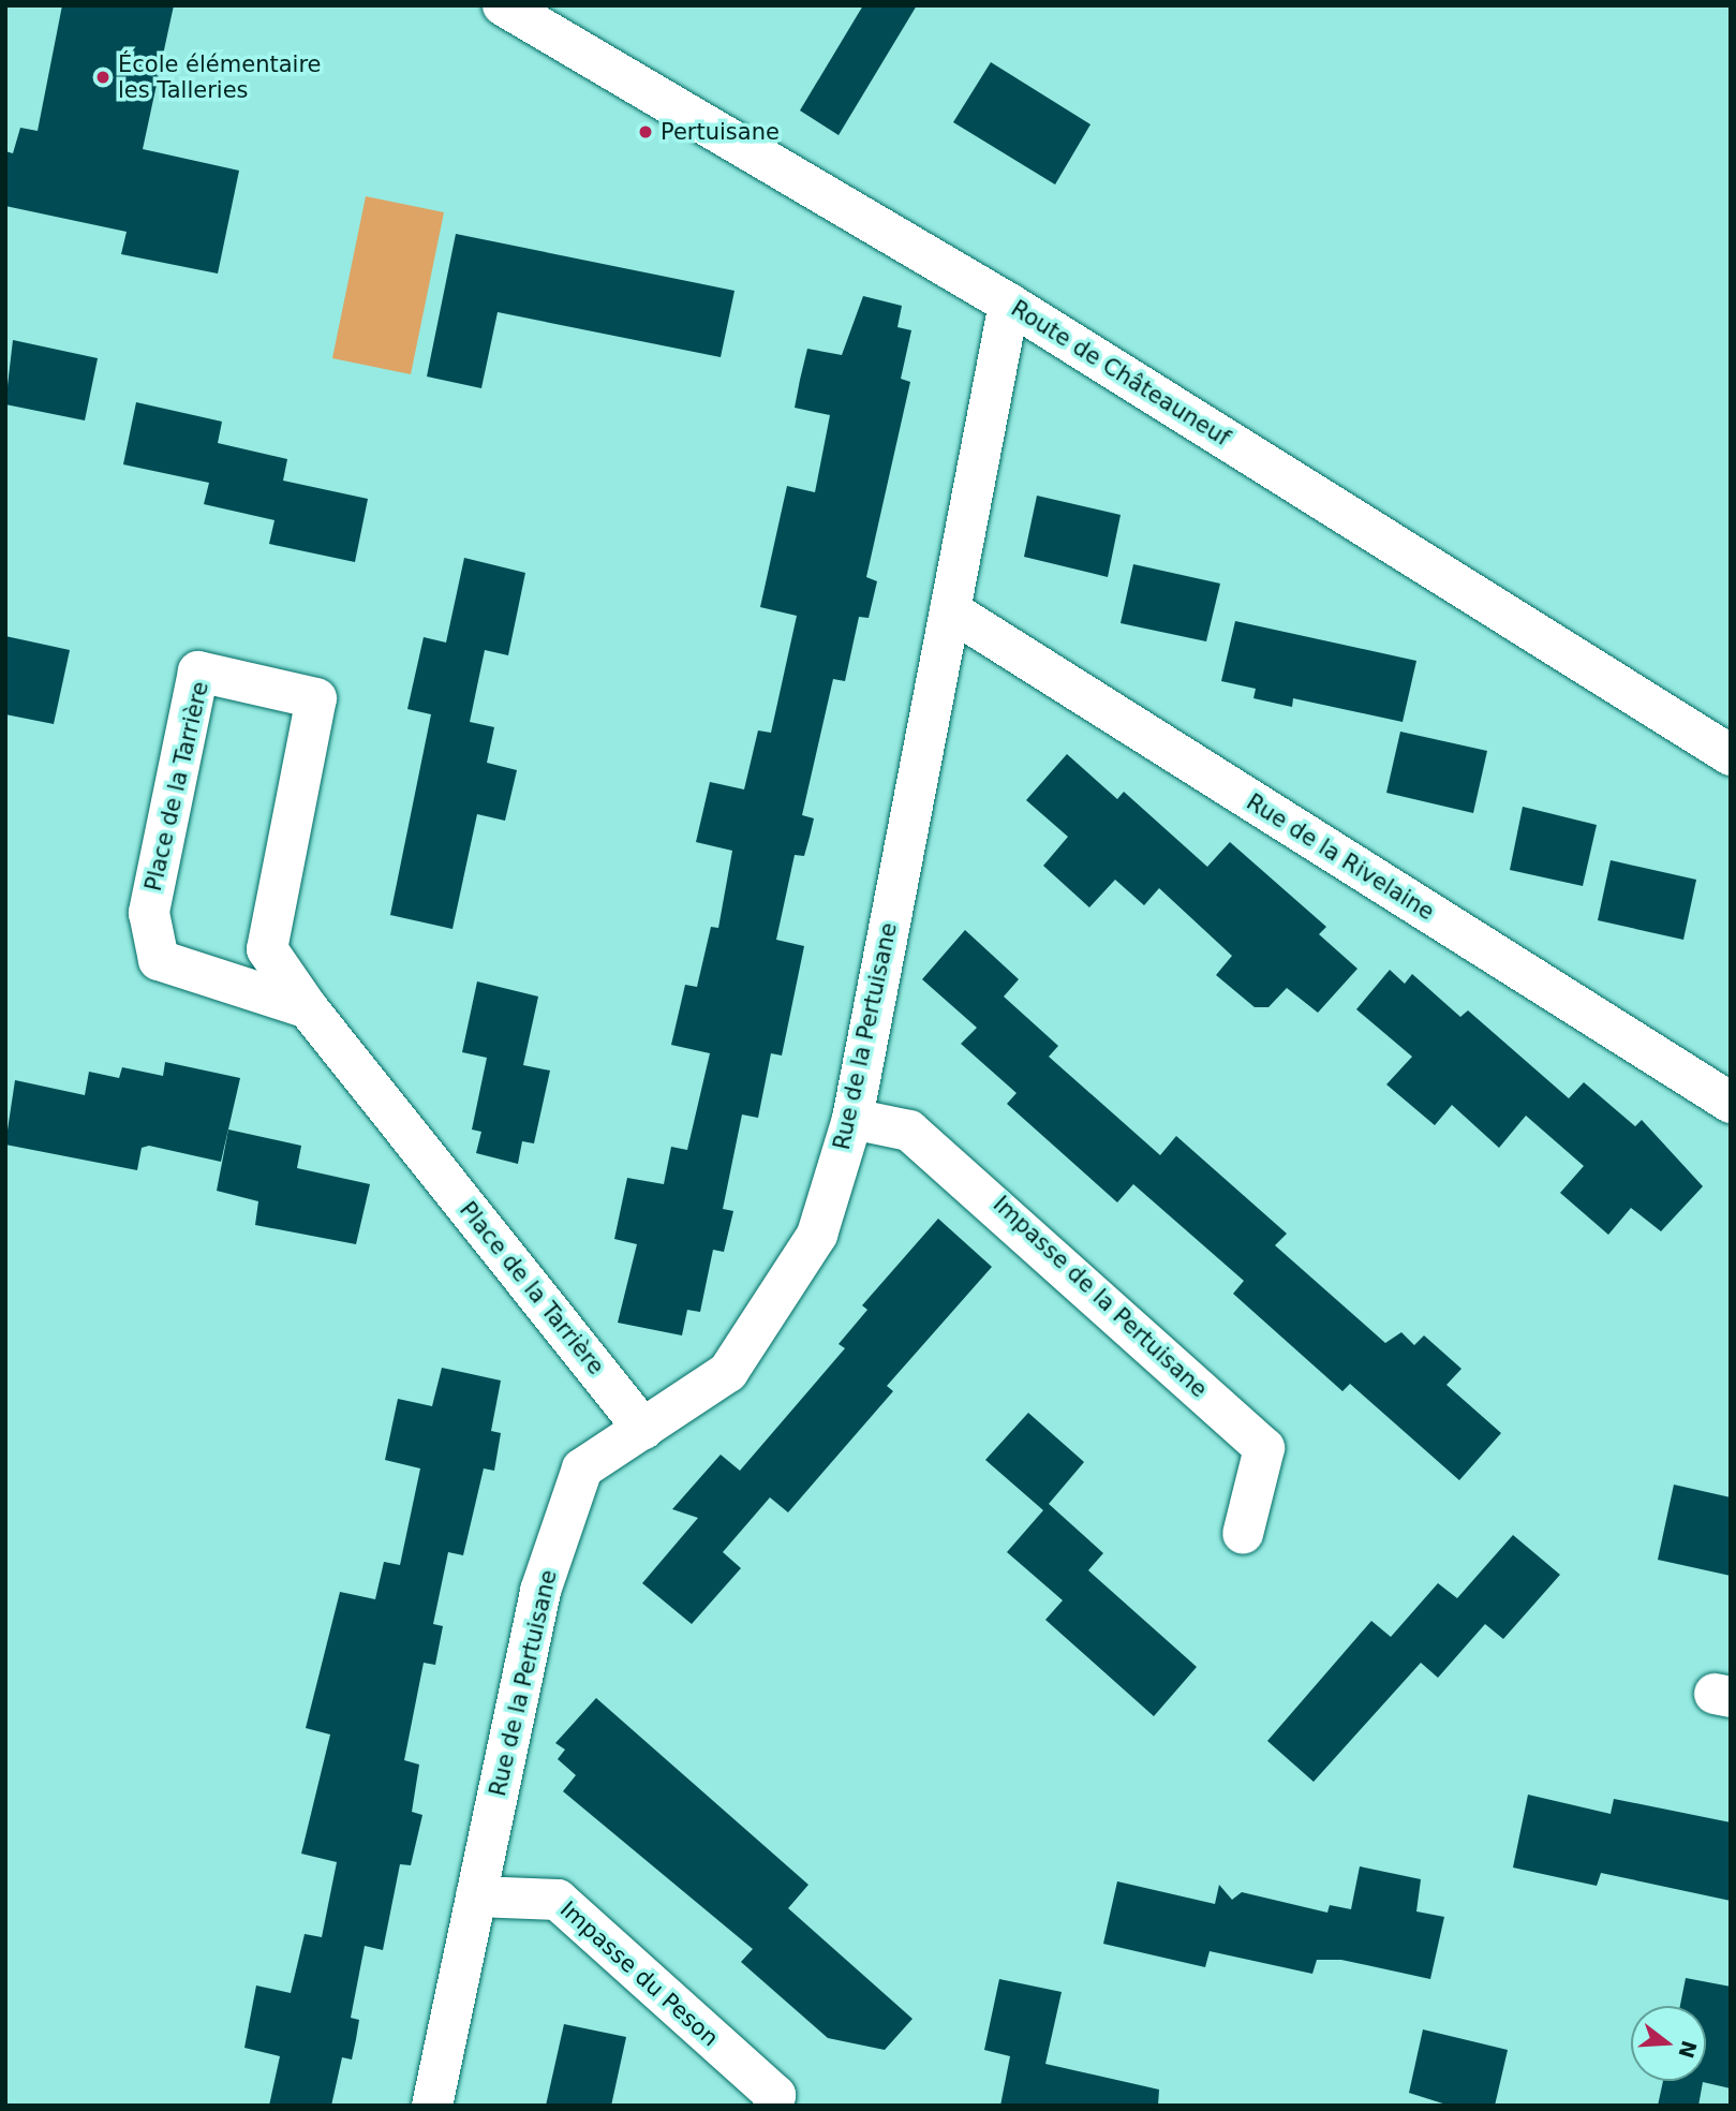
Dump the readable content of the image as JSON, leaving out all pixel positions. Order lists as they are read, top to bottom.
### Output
{
  "streets": {
    "street": [
      "Route de Châteauneuf",
      "Place de la Tarrière",
      "Rue de la Rivelaine",
      "Rue de la Pertuisane",
      "Impasse de la Pertuisane",
      "Impasse du Peson"
    ]
  },
  "crossings": [
    ["Route de Châteauneuf", "Rue de la Pertuisane"],
    ["Place de la Tarrière", "Rue de la Pertuisane"],
    ["Rue de la Rivelaine", "Rue de la Pertuisane"],
    ["Rue de la Pertuisane", "Impasse de la Pertuisane"],
    ["Rue de la Pertuisane", "Impasse du Peson"]
  ],
  "places": ["École élémentaire les Talleries", "Pertuisane"],
  "north": "right"
}
